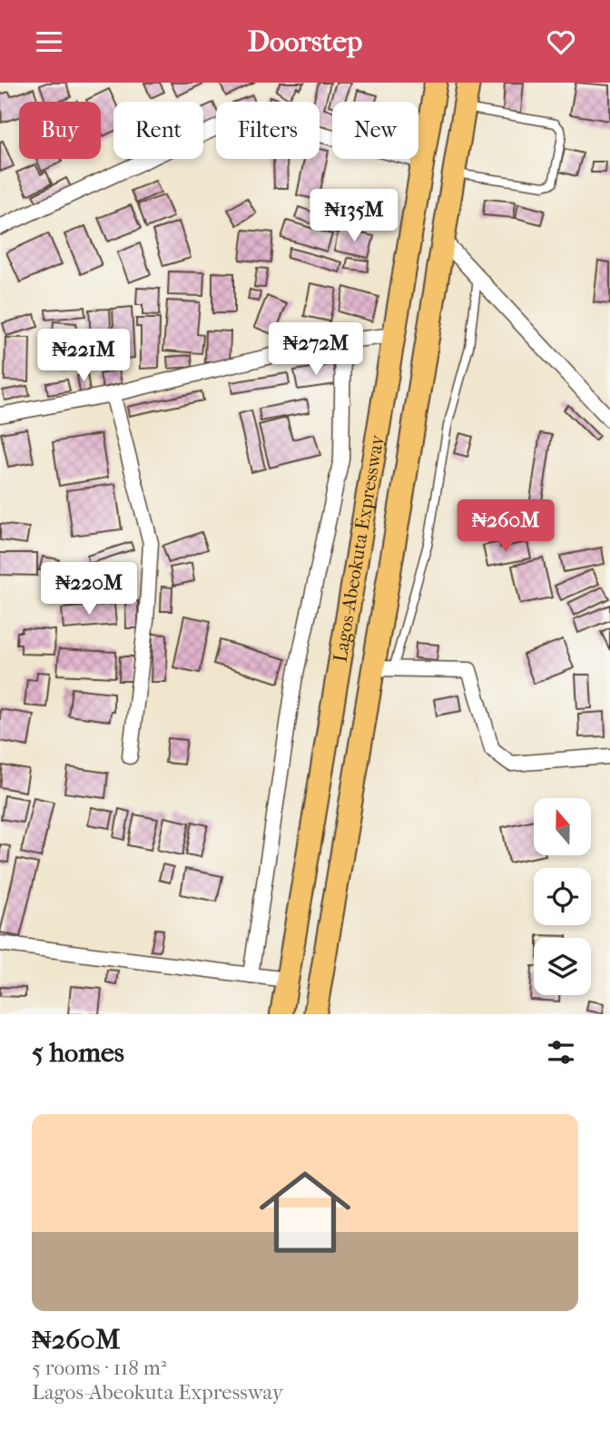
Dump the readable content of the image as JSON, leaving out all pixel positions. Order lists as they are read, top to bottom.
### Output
{
  "streets": {
    "highway": ["Lagos-Abeokuta Expressway"]
  },
  "north": "top",
  "page": {
    "header": "Doorstep",
    "chip": [
      "Buy",
      "Rent",
      "Filters",
      "New"
    ],
    "price": [
      "₦135M",
      "₦272M",
      "₦221M",
      "₦260M",
      "₦220M"
    ],
    "heading": "5 homes",
    "list": [
      {
        "name": "₦260M",
        "note": "5 rooms · 118 m² · Lagos-Abeokuta Expressway"
      }
    ]
  }
}
